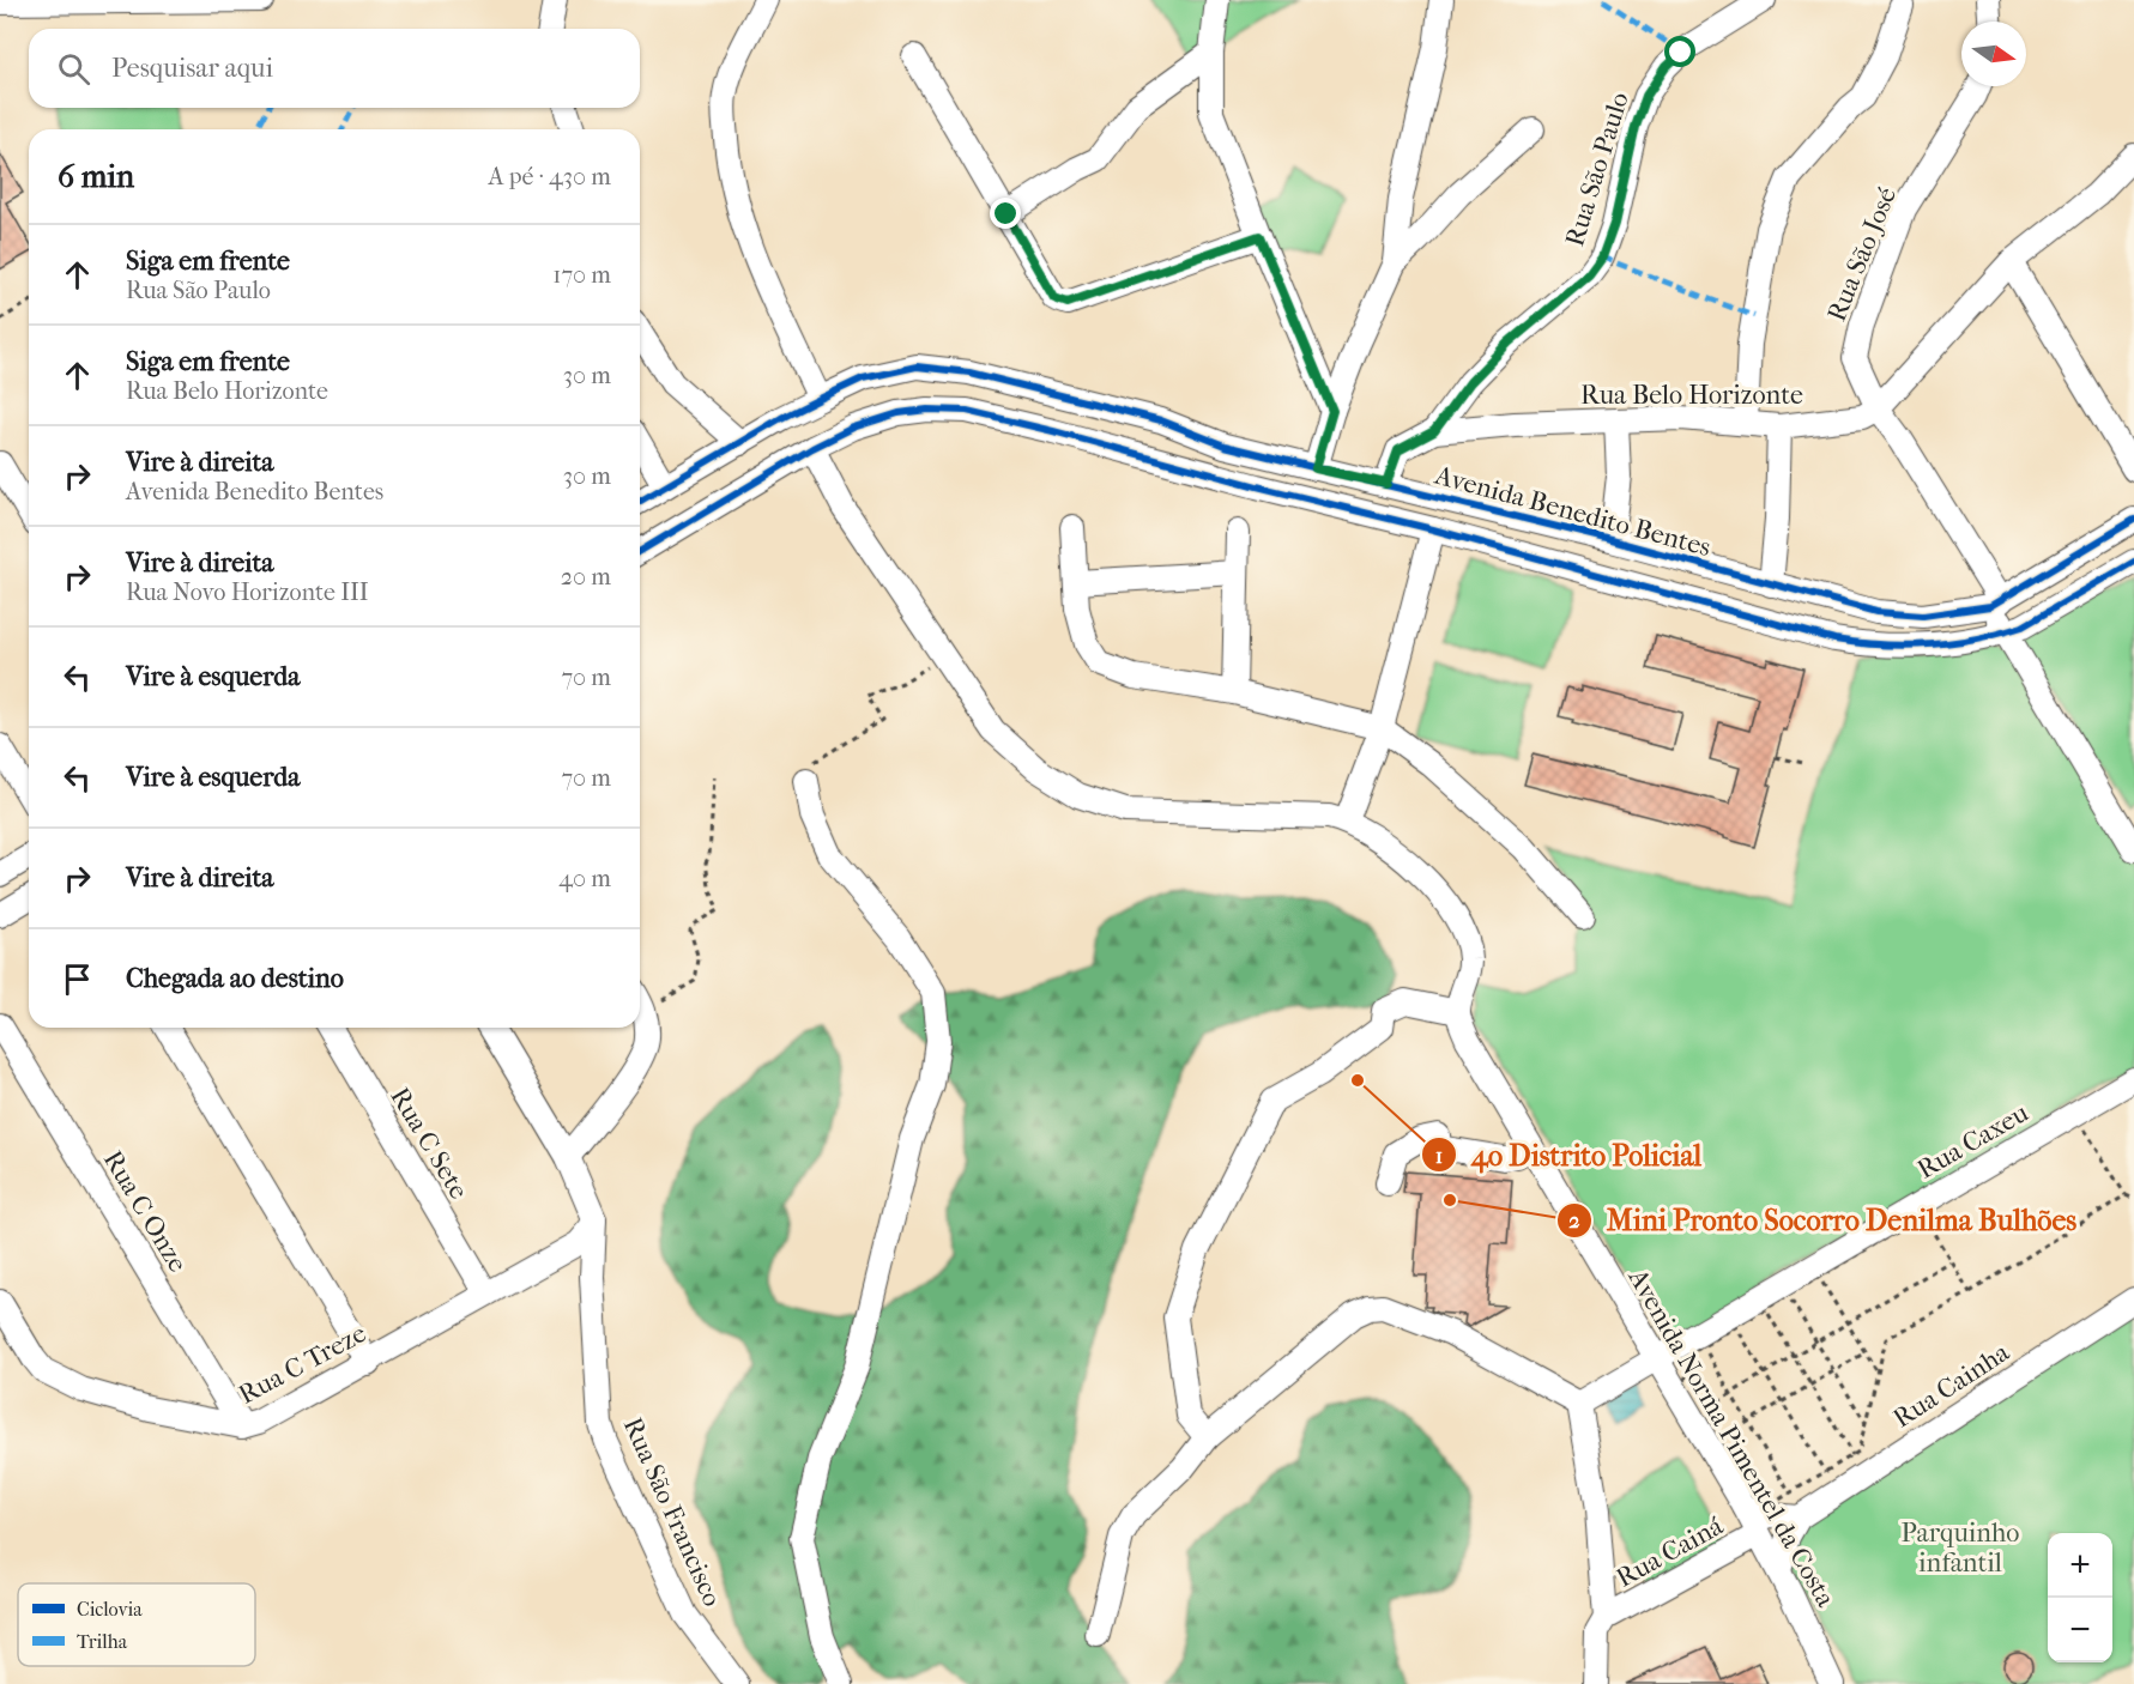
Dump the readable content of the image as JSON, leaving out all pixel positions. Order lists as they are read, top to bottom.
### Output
{
  "streets": {
    "street": [
      "Rua São Paulo",
      "Rua São José",
      "Rua Belo Horizonte",
      "Avenida Benedito Bentes",
      "Rua Caxeu",
      "Rua C Sete",
      "Rua C Onze",
      "Rua C Treze",
      "Rua Cainha",
      "Avenida Norma Pimentel da Costa",
      "Rua São Francisco",
      "Rua Cainá"
    ]
  },
  "crossings": [
    ["Rua São Paulo", "Rua Belo Horizonte"],
    ["Rua São José", "Rua Belo Horizonte"],
    ["Rua São José", "Avenida Benedito Bentes"],
    ["Rua Belo Horizonte", "Avenida Benedito Bentes"],
    ["Rua Caxeu", "Avenida Norma Pimentel da Costa"],
    ["Rua C Sete", "Rua C Treze"],
    ["Rua C Onze", "Rua C Treze"],
    ["Rua C Treze", "Rua São Francisco"],
    ["Avenida Norma Pimentel da Costa", "Rua Cainá"]
  ],
  "parks": ["Parquinho infantil"],
  "places": ["4o Distrito Policial", "Mini Pronto Socorro Denilma Bulhões"],
  "legend": ["Ciclovia", "Trilha"],
  "north": "right",
  "page": {
    "search": "Pesquisar aqui",
    "heading": ["6 min", "A pé · 430 m"],
    "list": [
      ["Siga em frente", "Rua São Paulo", "170 m"],
      ["Siga em frente", "Rua Belo Horizonte", "30 m"],
      ["Vire à direita", "Avenida Benedito Bentes", "30 m"],
      ["Vire à direita", "Rua Novo Horizonte III", "20 m"],
      ["Vire à esquerda", "70 m"],
      ["Vire à esquerda", "70 m"],
      ["Vire à direita", "40 m"],
      "Chegada ao destino"
    ],
    "map_buttons": ["+", "−"]
  }
}
